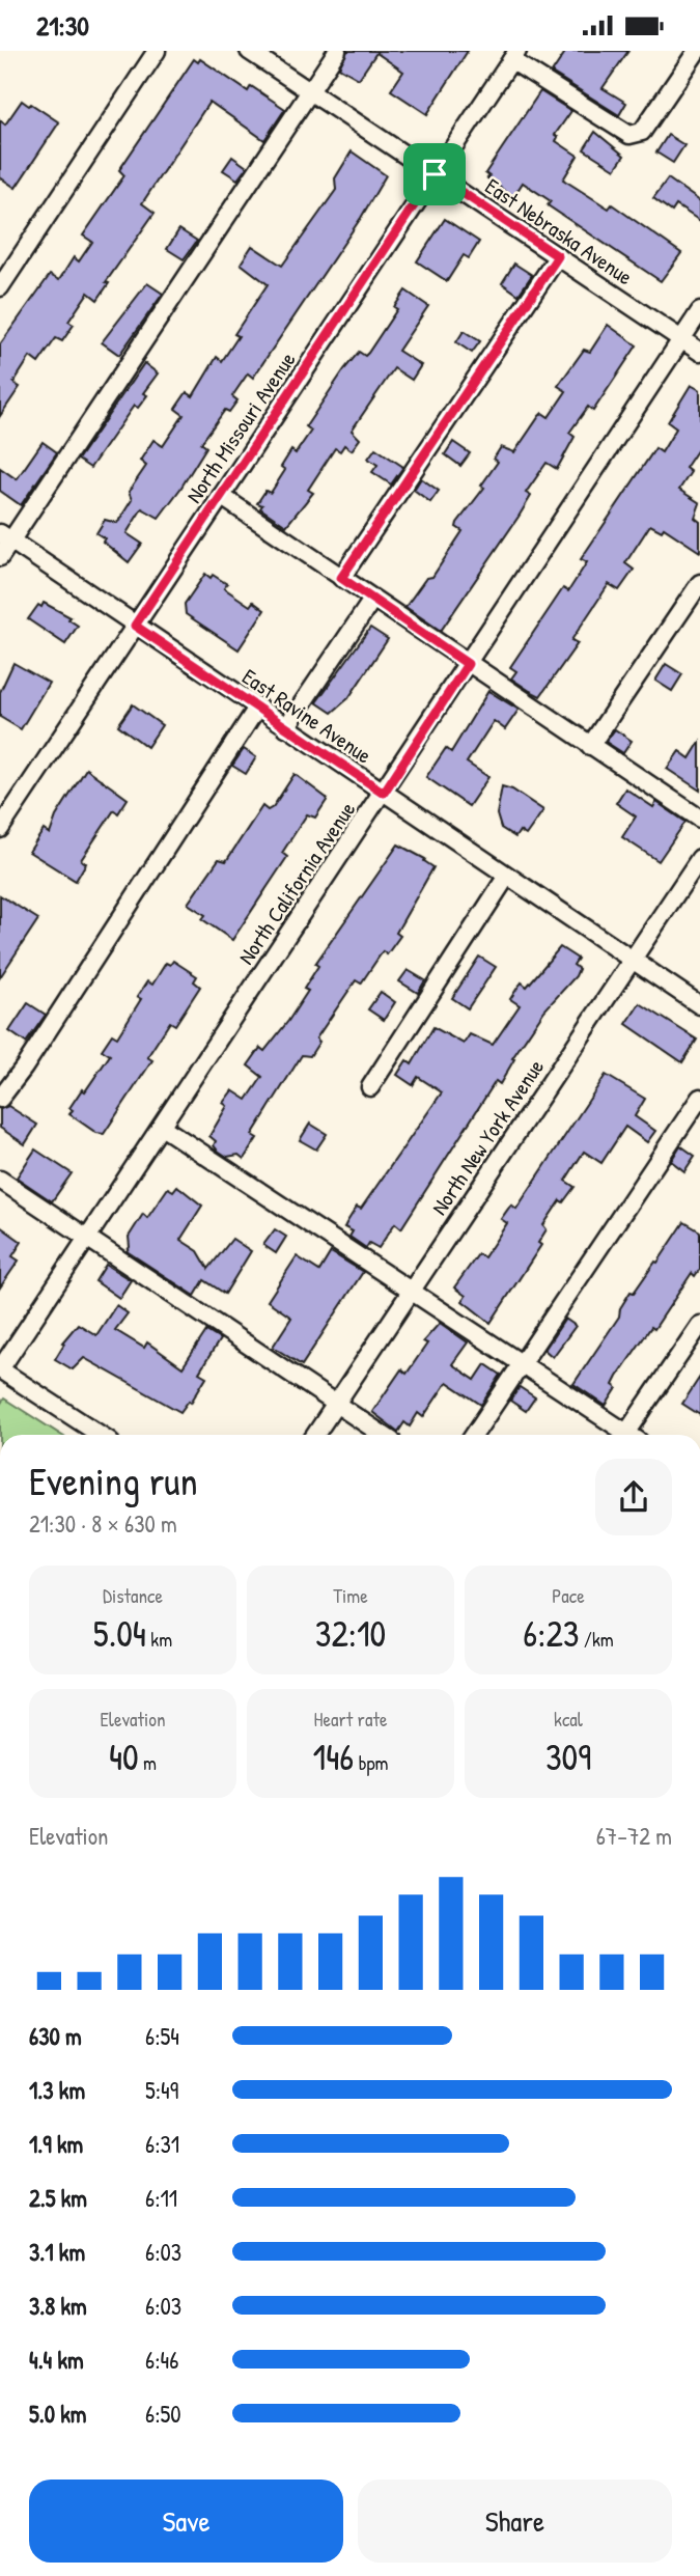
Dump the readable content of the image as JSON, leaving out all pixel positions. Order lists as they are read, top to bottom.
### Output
{
  "streets": {
    "street": [
      "East Nebraska Avenue",
      "North Missouri Avenue",
      "East Ravine Avenue",
      "North California Avenue",
      "North New York Avenue"
    ]
  },
  "crossings": [
    ["East Nebraska Avenue", "North Missouri Avenue"],
    ["East Nebraska Avenue", "North California Avenue"],
    ["North Missouri Avenue", "East Ravine Avenue"],
    ["East Ravine Avenue", "North California Avenue"],
    ["East Ravine Avenue", "North New York Avenue"]
  ],
  "page": {
    "status": "21:30",
    "heading": ["Evening run", "21:30 · 8 × 630 m"],
    "stats": [
      ["Distance", "5.04 km"],
      ["Time", "32:10"],
      ["Pace", "6:23 /km"],
      ["Elevation", "40 m"],
      ["Heart rate", "146 bpm"],
      ["kcal", "309"]
    ],
    "chart": ["Elevation", "67–72 m"],
    "list": [
      {
        "name": "630 m",
        "note": "6:54"
      },
      {
        "name": "1.3 km",
        "note": "5:49"
      },
      {
        "name": "1.9 km",
        "note": "6:31"
      },
      {
        "name": "2.5 km",
        "note": "6:11"
      },
      {
        "name": "3.1 km",
        "note": "6:03"
      },
      {
        "name": "3.8 km",
        "note": "6:03"
      },
      {
        "name": "4.4 km",
        "note": "6:46"
      },
      {
        "name": "5.0 km",
        "note": "6:50"
      }
    ],
    "buttons": ["Save", "Share"]
  }
}
